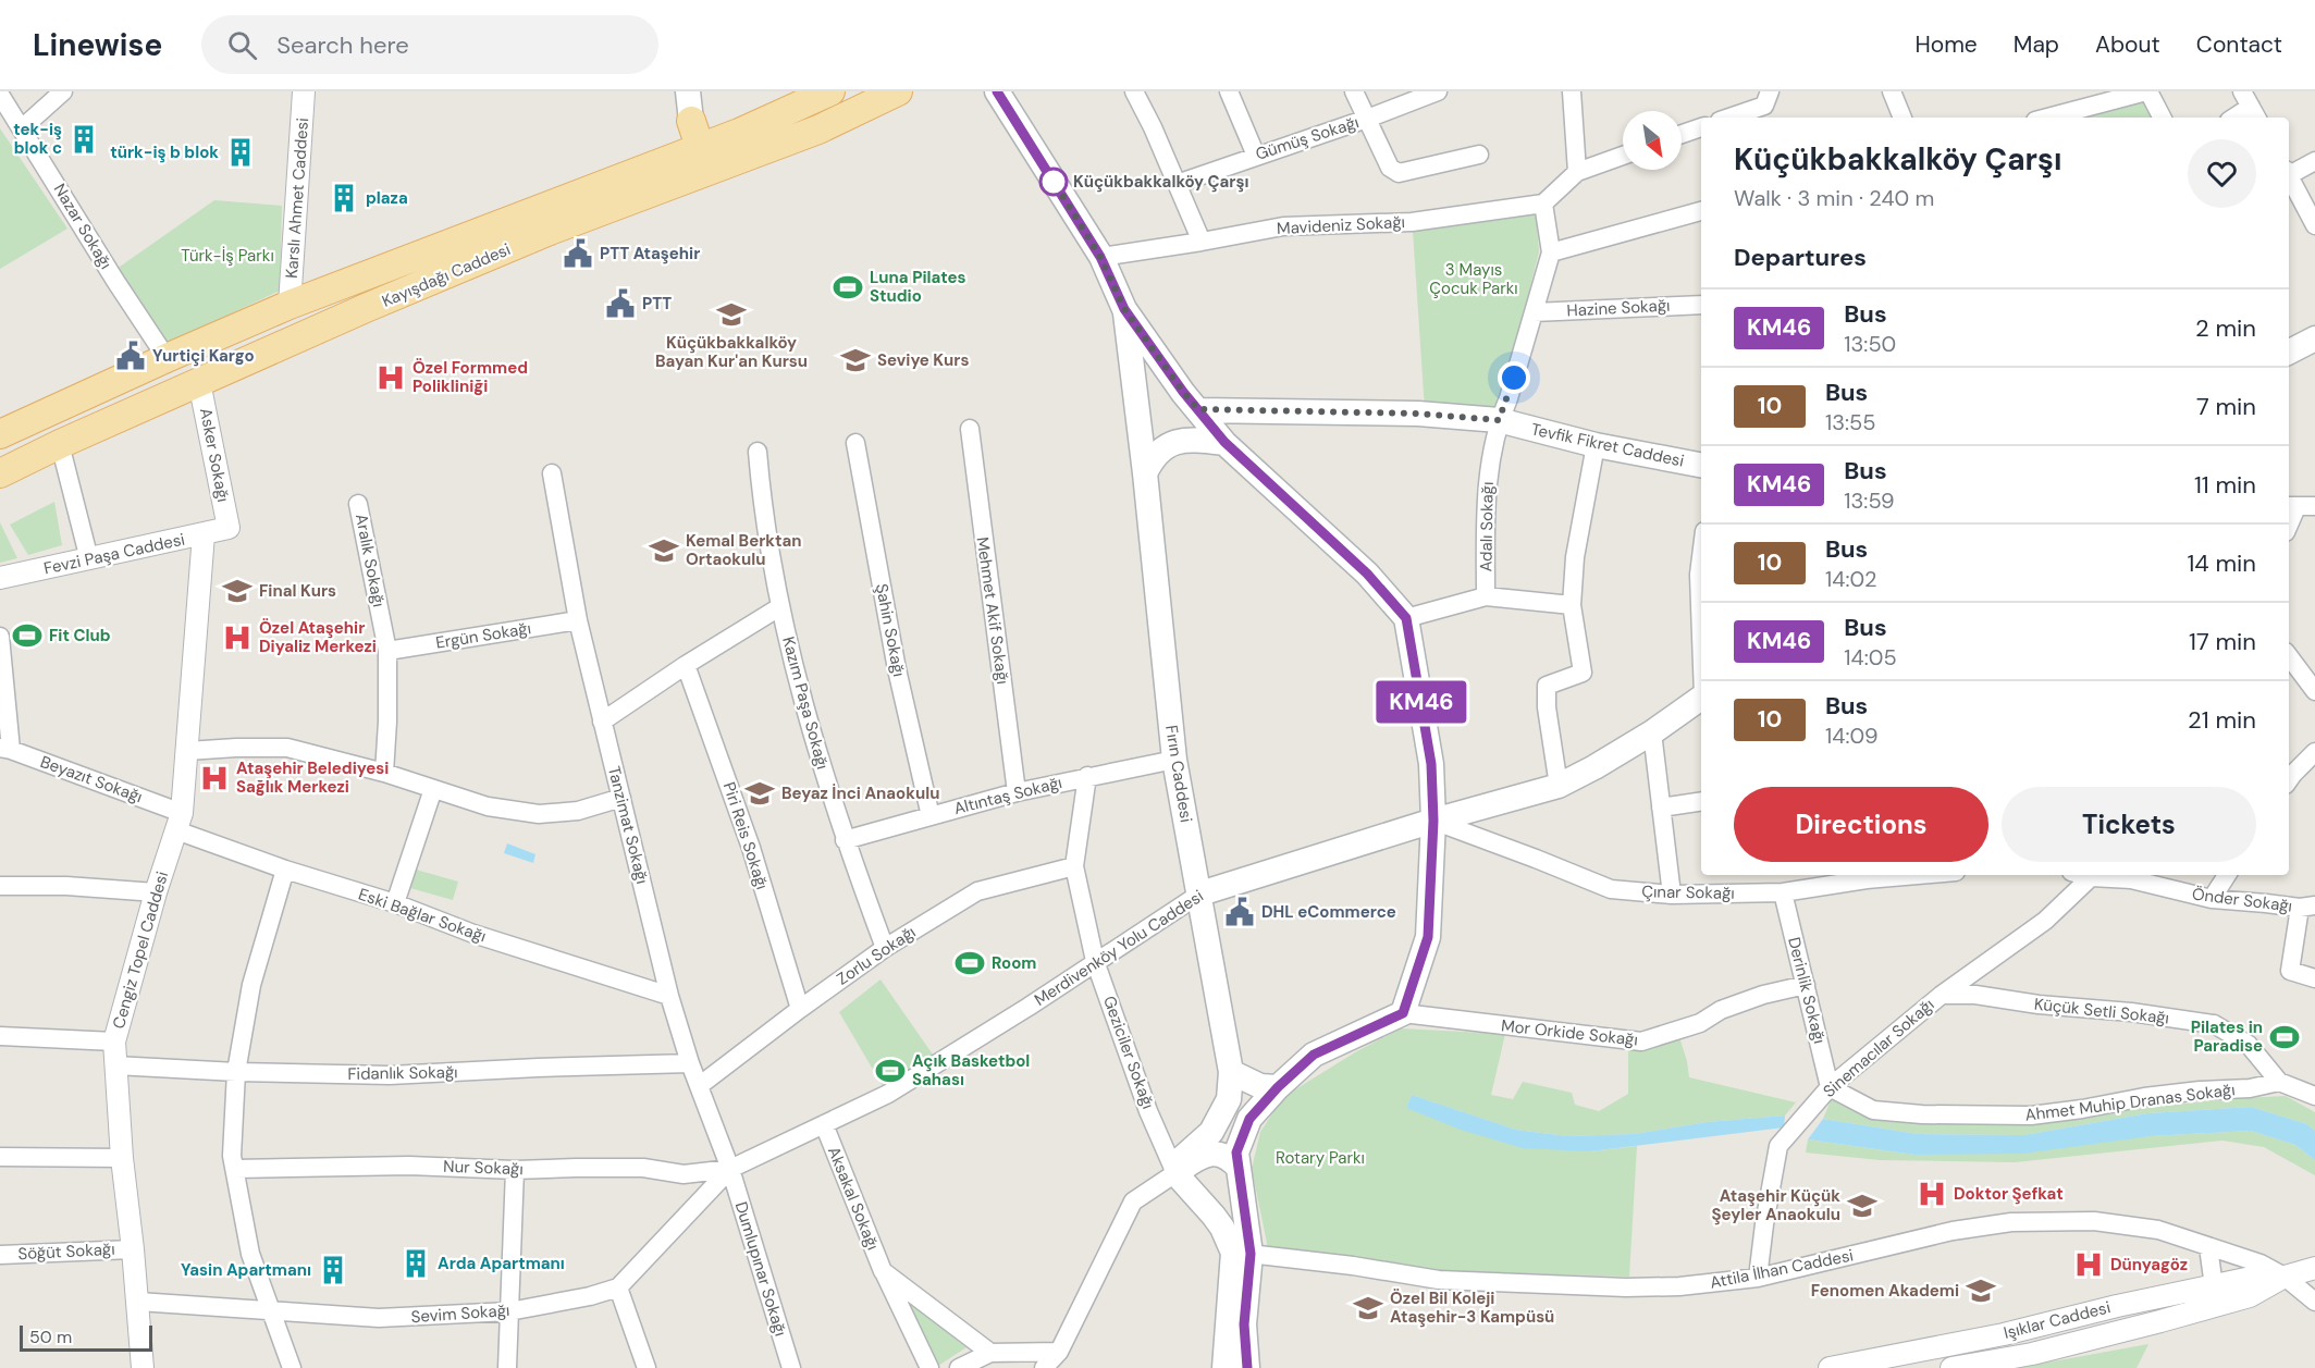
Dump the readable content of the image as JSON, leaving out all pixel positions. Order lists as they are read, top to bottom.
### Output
{
  "streets": {
    "main road": [
      "Kayışdağı Caddesi",
      "Tevfik Fikret Caddesi",
      "Fırın Caddesi",
      "Merdivenköy Yolu Caddesi"
    ],
    "street": [
      "Gümüş Sokağı",
      "Karslı Ahmet Caddesi",
      "Mavideniz Sokağı",
      "Nazar Sokağı",
      "Hazine Sokağı",
      "Asker Sokağı",
      "Adalı Sokağı",
      "Fevzi Paşa Caddesi",
      "Aralık Sokağı",
      "Mehmet Akif Sokağı",
      "Şahin Sokağı",
      "Ergün Sokağı",
      "Kazım Paşa Sokağı",
      "Beyazıt Sokağı",
      "Altıntaş Sokağı",
      "Tanzimat Sokağı",
      "Piri Reis Sokağı",
      "Çınar Sokağı",
      "Önder Sokağı",
      "Eski Bağlar Sokağı",
      "Cengiz Topel Caddesi",
      "Zorlu Sokağı",
      "Derinlik Sokağı",
      "Küçük Setli Sokağı",
      "Mor Orkide Sokağı",
      "Sinemacılar Sokağı",
      "Geziciler Sokağı",
      "Fidanlık Sokağı",
      "Ahmet Muhip Dranas Sokağı",
      "Nur Sokağı",
      "Aksakal Sokağı",
      "Söğüt Sokağı",
      "Dumlupınar Sokağı",
      "Attila İlhan Caddesi",
      "Sevim Sokağı",
      "Işıklar Caddesi"
    ]
  },
  "crossings": [
    ["Karslı Ahmet Caddesi", "Kayışdağı Caddesi"],
    ["Nazar Sokağı", "Kayışdağı Caddesi"],
    ["Kayışdağı Caddesi", "Asker Sokağı"],
    ["Hazine Sokağı", "Adalı Sokağı"],
    ["Tevfik Fikret Caddesi", "Adalı Sokağı"],
    ["Tevfik Fikret Caddesi", "Fırın Caddesi"],
    ["Asker Sokağı", "Fevzi Paşa Caddesi"],
    ["Fevzi Paşa Caddesi", "Cengiz Topel Caddesi"],
    ["Aralık Sokağı", "Ergün Sokağı"],
    ["Mehmet Akif Sokağı", "Altıntaş Sokağı"],
    ["Şahin Sokağı", "Altıntaş Sokağı"],
    ["Ergün Sokağı", "Tanzimat Sokağı"],
    ["Kazım Paşa Sokağı", "Altıntaş Sokağı"],
    ["Kazım Paşa Sokağı", "Zorlu Sokağı"],
    ["Fırın Caddesi", "Altıntaş Sokağı"],
    ["Fırın Caddesi", "Merdivenköy Yolu Caddesi"],
    ["Fırın Caddesi", "Geziciler Sokağı"],
    ["Beyazıt Sokağı", "Eski Bağlar Sokağı"],
    ["Beyazıt Sokağı", "Cengiz Topel Caddesi"],
    ["Altıntaş Sokağı", "Geziciler Sokağı"],
    ["Tanzimat Sokağı", "Eski Bağlar Sokağı"],
    ["Tanzimat Sokağı", "Merdivenköy Yolu Caddesi"],
    ["Tanzimat Sokağı", "Zorlu Sokağı"],
    ["Tanzimat Sokağı", "Fidanlık Sokağı"],
    ["Tanzimat Sokağı", "Nur Sokağı"],
    ["Tanzimat Sokağı", "Dumlupınar Sokağı"],
    ["Piri Reis Sokağı", "Zorlu Sokağı"],
    ["Çınar Sokağı", "Merdivenköy Yolu Caddesi"],
    ["Çınar Sokağı", "Derinlik Sokağı"],
    ["Eski Bağlar Sokağı", "Cengiz Topel Caddesi"],
    ["Merdivenköy Yolu Caddesi", "Geziciler Sokağı"],
    ["Merdivenköy Yolu Caddesi", "Nur Sokağı"],
    ["Merdivenköy Yolu Caddesi", "Aksakal Sokağı"],
    ["Merdivenköy Yolu Caddesi", "Dumlupınar Sokağı"],
    ["Cengiz Topel Caddesi", "Fidanlık Sokağı"],
    ["Cengiz Topel Caddesi", "Söğüt Sokağı"],
    ["Cengiz Topel Caddesi", "Sevim Sokağı"],
    ["Zorlu Sokağı", "Geziciler Sokağı"],
    ["Derinlik Sokağı", "Mor Orkide Sokağı"],
    ["Derinlik Sokağı", "Sinemacılar Sokağı"],
    ["Derinlik Sokağı", "Ahmet Muhip Dranas Sokağı"],
    ["Küçük Setli Sokağı", "Sinemacılar Sokağı"],
    ["Küçük Setli Sokağı", "Ahmet Muhip Dranas Sokağı"],
    ["Sinemacılar Sokağı", "Ahmet Muhip Dranas Sokağı"],
    ["Sinemacılar Sokağı", "Attila İlhan Caddesi"],
    ["Nur Sokağı", "Dumlupınar Sokağı"],
    ["Attila İlhan Caddesi", "Işıklar Caddesi"]
  ],
  "parks": ["Türk-İş Parkı", "3 Mayıs Çocuk Parkı", "Rotary Parkı"],
  "places": {
    "building": [
      "tek-iş blok c",
      "türk-iş b blok",
      "plaza",
      "Arda Apartmanı",
      "Yasin Apartmanı"
    ],
    "other": ["Küçükbakkalköy Çarşı"],
    "public building": [
      "PTT Ataşehir",
      "PTT",
      "Yurtiçi Kargo",
      "DHL eCommerce"
    ],
    "sports": [
      "Luna Pilates Studio",
      "Fit Club",
      "Room",
      "Pilates in Paradise",
      "Açık Basketbol Sahası"
    ],
    "school or university": [
      "Küçükbakkalköy Bayan Kur'an Kursu",
      "Seviye Kurs",
      "Kemal Berktan Ortaokulu",
      "Final Kurs",
      "Beyaz İnci Anaokulu",
      "Ataşehir Küçük Şeyler Anaokulu",
      "Fenomen Akademi",
      "Özel Bil Koleji Ataşehir-3 Kampüsü"
    ],
    "hospital": [
      "Özel Formmed Polikliniği",
      "Özel Ataşehir Diyaliz Merkezi",
      "Ataşehir Belediyesi Sağlık Merkezi",
      "Doktor Şefkat",
      "Dünyagöz"
    ]
  },
  "lines": ["bus line KM46"],
  "scale_bar": "50 m",
  "north": "bottom right",
  "page": {
    "header": "Linewise",
    "search": "Search here",
    "nav": [
      "Home",
      "Map",
      "About",
      "Contact"
    ],
    "on_map": "KM46",
    "heading": [
      ["Küçükbakkalköy Çarşı", "Walk · 3 min · 240 m"],
      "Departures"
    ],
    "list": [
      {
        "mark": "KM46",
        "name": "Bus",
        "note": "13:50",
        "value": "2 min"
      },
      {
        "mark": "10",
        "name": "Bus",
        "note": "13:55",
        "value": "7 min"
      },
      {
        "mark": "KM46",
        "name": "Bus",
        "note": "13:59",
        "value": "11 min"
      },
      {
        "mark": "10",
        "name": "Bus",
        "note": "14:02",
        "value": "14 min"
      },
      {
        "mark": "KM46",
        "name": "Bus",
        "note": "14:05",
        "value": "17 min"
      },
      {
        "mark": "10",
        "name": "Bus",
        "note": "14:09",
        "value": "21 min"
      }
    ],
    "buttons": ["Directions", "Tickets"],
    "scale": "50 m"
  }
}
